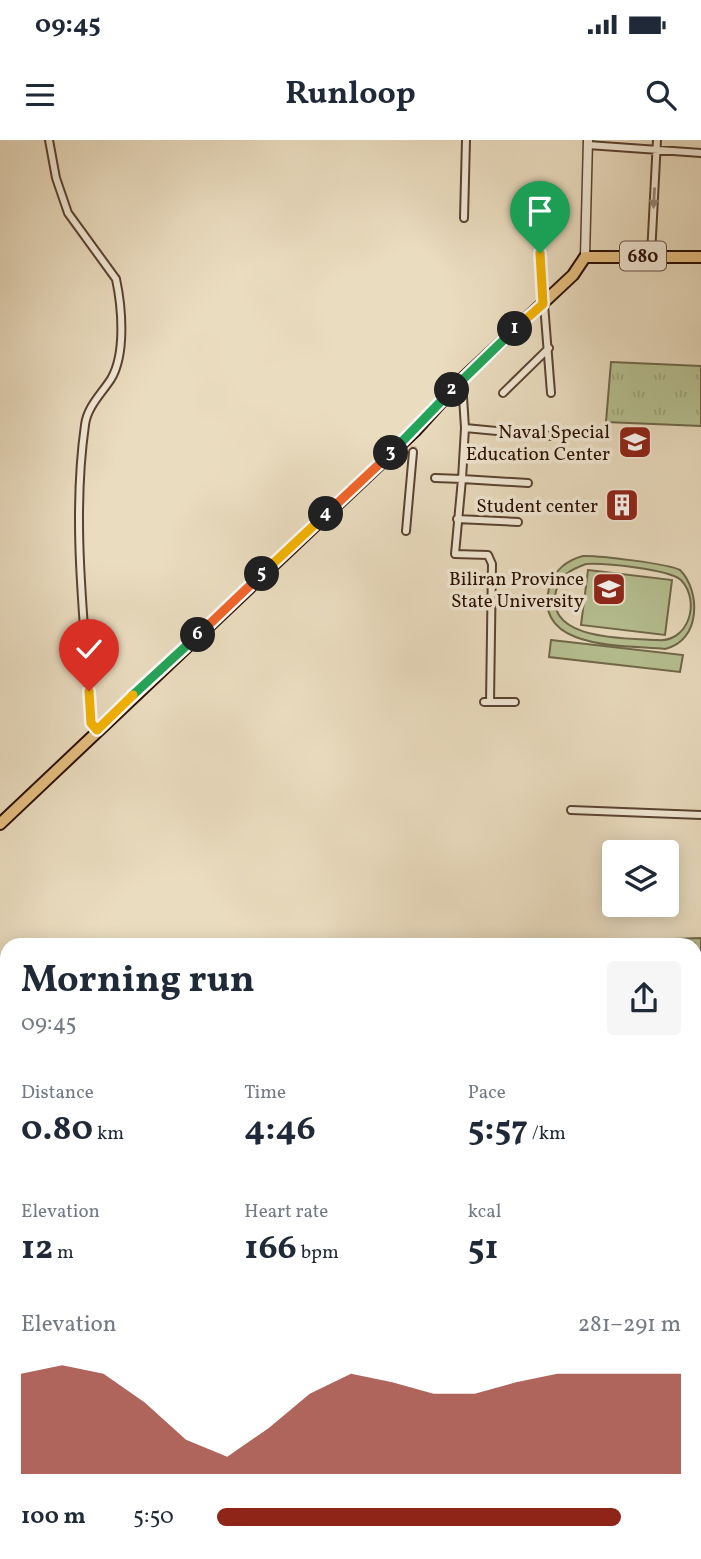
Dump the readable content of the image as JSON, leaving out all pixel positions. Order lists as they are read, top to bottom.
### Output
{
  "streets": {
    "main road": ["680"]
  },
  "places": {
    "school or university": ["Naval Special Education Center", "Biliran Province State University"],
    "building": ["Student center"]
  },
  "page": {
    "status": "09:45",
    "header": "Runloop",
    "pins": [
      "1",
      "2",
      "3",
      "4",
      "5",
      "6"
    ],
    "heading": ["Morning run", "09:45"],
    "stats": [
      ["Distance", "0.80 km"],
      ["Time", "4:46"],
      ["Pace", "5:57 /km"],
      ["Elevation", "12 m"],
      ["Heart rate", "166 bpm"],
      ["kcal", "51"]
    ],
    "chart": ["Elevation", "281–291 m"],
    "list": [
      {
        "name": "100 m",
        "note": "5:50"
      }
    ]
  }
}
